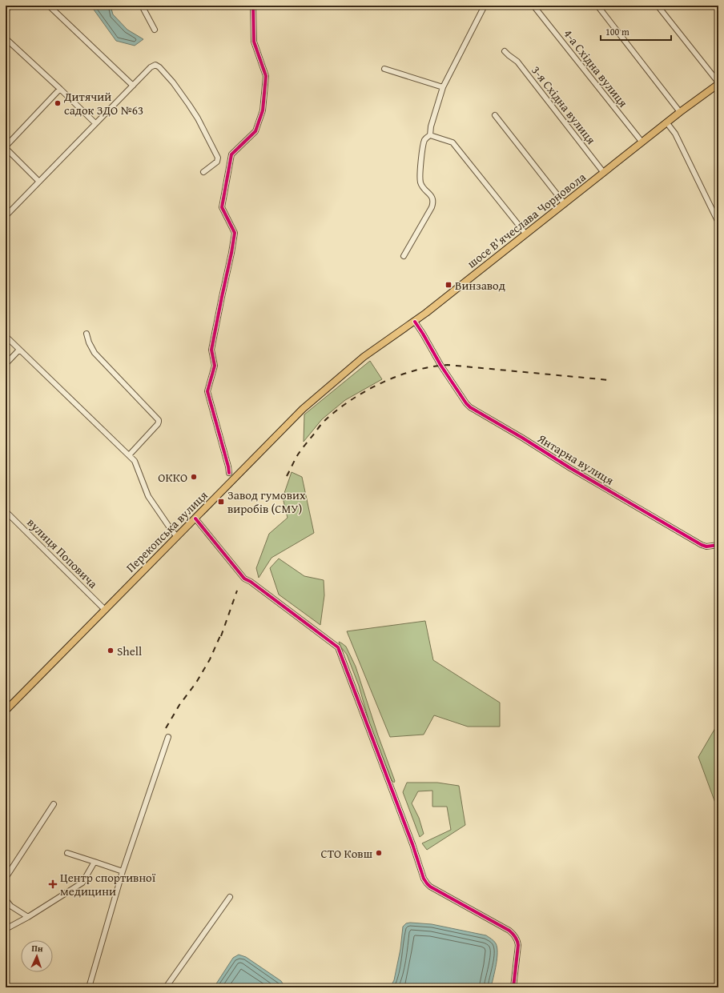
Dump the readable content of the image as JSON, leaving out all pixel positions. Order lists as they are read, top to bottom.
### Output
{
  "streets": {
    "main road": ["шосе В'ячеслава Чорновола", "Перекопська вулиця"],
    "street": [
      "4-а Східна вулиця",
      "3-я Східна вулиця",
      "Янтарна вулиця",
      "вулиця Поповича"
    ]
  },
  "crossings": [
    ["4-а Східна вулиця", "шосе В'ячеслава Чорновола"],
    ["3-я Східна вулиця", "шосе В'ячеслава Чорновола"],
    ["шосе В'ячеслава Чорновола", "Янтарна вулиця"],
    ["шосе В'ячеслава Чорновола", "Перекопська вулиця"],
    ["Перекопська вулиця", "вулиця Поповича"]
  ],
  "places": {
    "other": [
      "Дитячий садок ЗДО №63",
      "ОККО",
      "Shell",
      "СТО Ковш"
    ],
    "transit": ["Винзавод", "Завод гумових виробів (СМУ)"],
    "health": ["Центр спортивної медицини"]
  },
  "scale_bar": "100 m",
  "north": "top"
}
